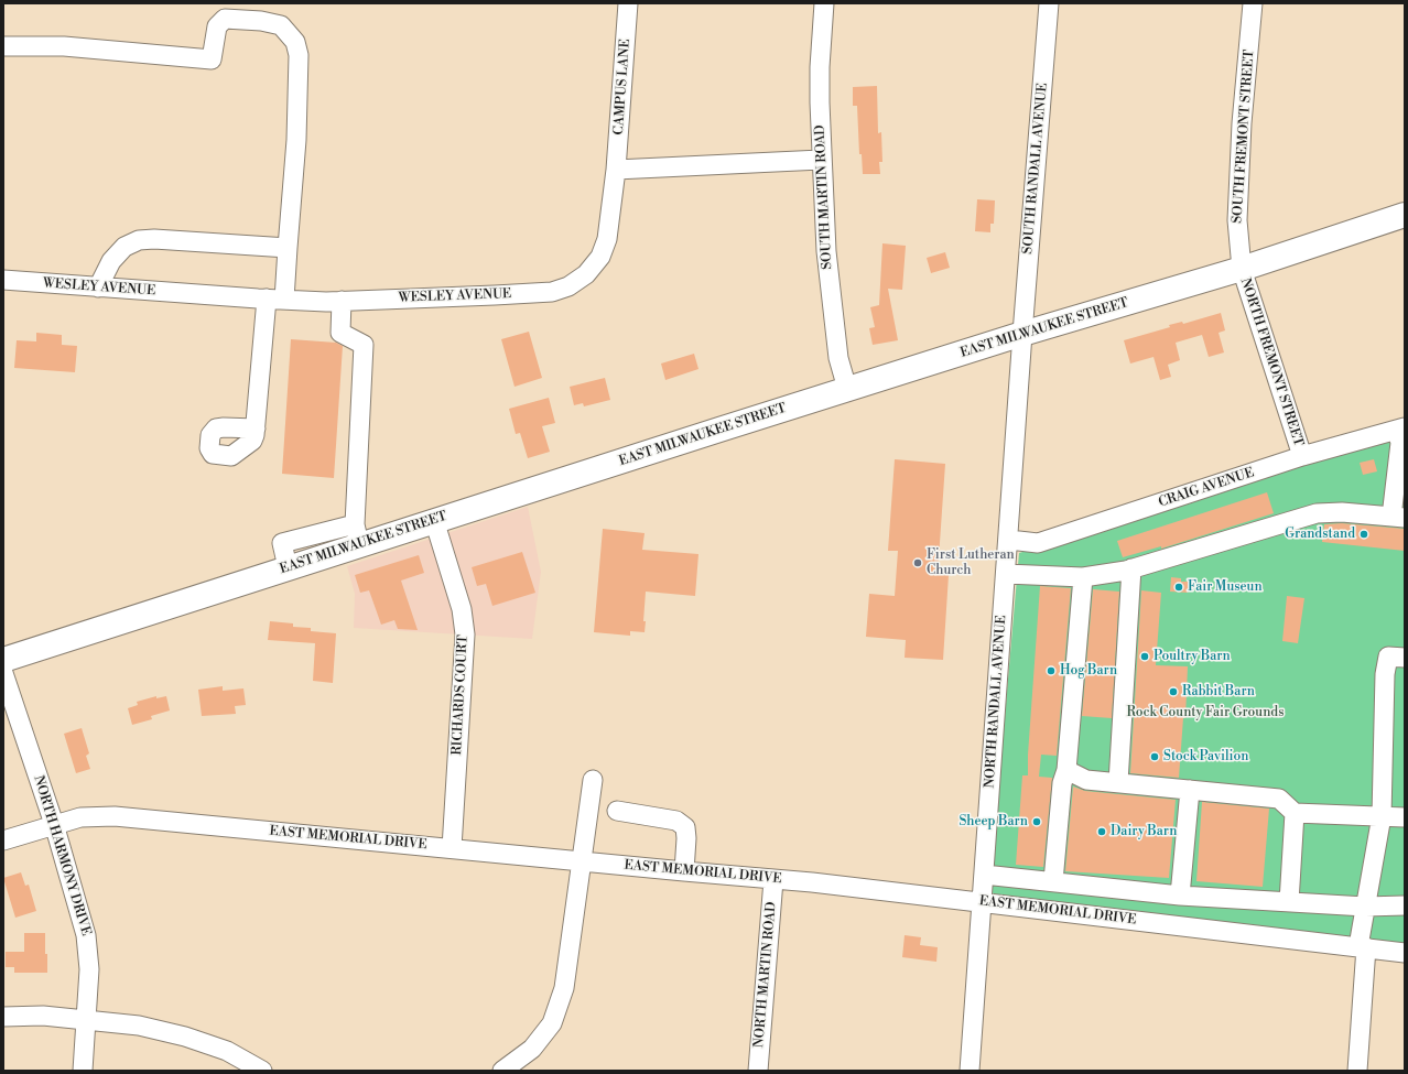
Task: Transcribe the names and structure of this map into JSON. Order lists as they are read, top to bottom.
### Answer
{
  "streets": {
    "main road": ["EAST MILWAUKEE STREET"],
    "street": [
      "CAMPUS LANE",
      "SOUTH FREMONT STREET",
      "SOUTH RANDALL AVENUE",
      "SOUTH MARTIN ROAD",
      "WESLEY AVENUE",
      "NORTH FREMONT STREET",
      "CRAIG AVENUE",
      "RICHARDS COURT",
      "NORTH RANDALL AVENUE",
      "EAST MEMORIAL DRIVE",
      "NORTH HARMONY DRIVE",
      "NORTH MARTIN ROAD"
    ]
  },
  "crossings": [
    ["CAMPUS LANE", "WESLEY AVENUE"],
    ["SOUTH FREMONT STREET", "EAST MILWAUKEE STREET"],
    ["SOUTH FREMONT STREET", "NORTH FREMONT STREET"],
    ["SOUTH RANDALL AVENUE", "EAST MILWAUKEE STREET"],
    ["SOUTH RANDALL AVENUE", "NORTH RANDALL AVENUE"],
    ["SOUTH MARTIN ROAD", "EAST MILWAUKEE STREET"],
    ["EAST MILWAUKEE STREET", "NORTH FREMONT STREET"],
    ["EAST MILWAUKEE STREET", "RICHARDS COURT"],
    ["EAST MILWAUKEE STREET", "NORTH RANDALL AVENUE"],
    ["NORTH FREMONT STREET", "CRAIG AVENUE"],
    ["CRAIG AVENUE", "NORTH RANDALL AVENUE"],
    ["RICHARDS COURT", "EAST MEMORIAL DRIVE"],
    ["NORTH RANDALL AVENUE", "EAST MEMORIAL DRIVE"],
    ["EAST MEMORIAL DRIVE", "NORTH HARMONY DRIVE"],
    ["EAST MEMORIAL DRIVE", "NORTH MARTIN ROAD"]
  ],
  "parks": ["Rock County Fair Grounds"],
  "places": [
    "Grandstand",
    "First Lutheran Church",
    "Fair Museun",
    "Poultry Barn",
    "Hog Barn",
    "Rabbit Barn",
    "Stock Pavilion",
    "Sheep Barn",
    "Dairy Barn"
  ]
}
